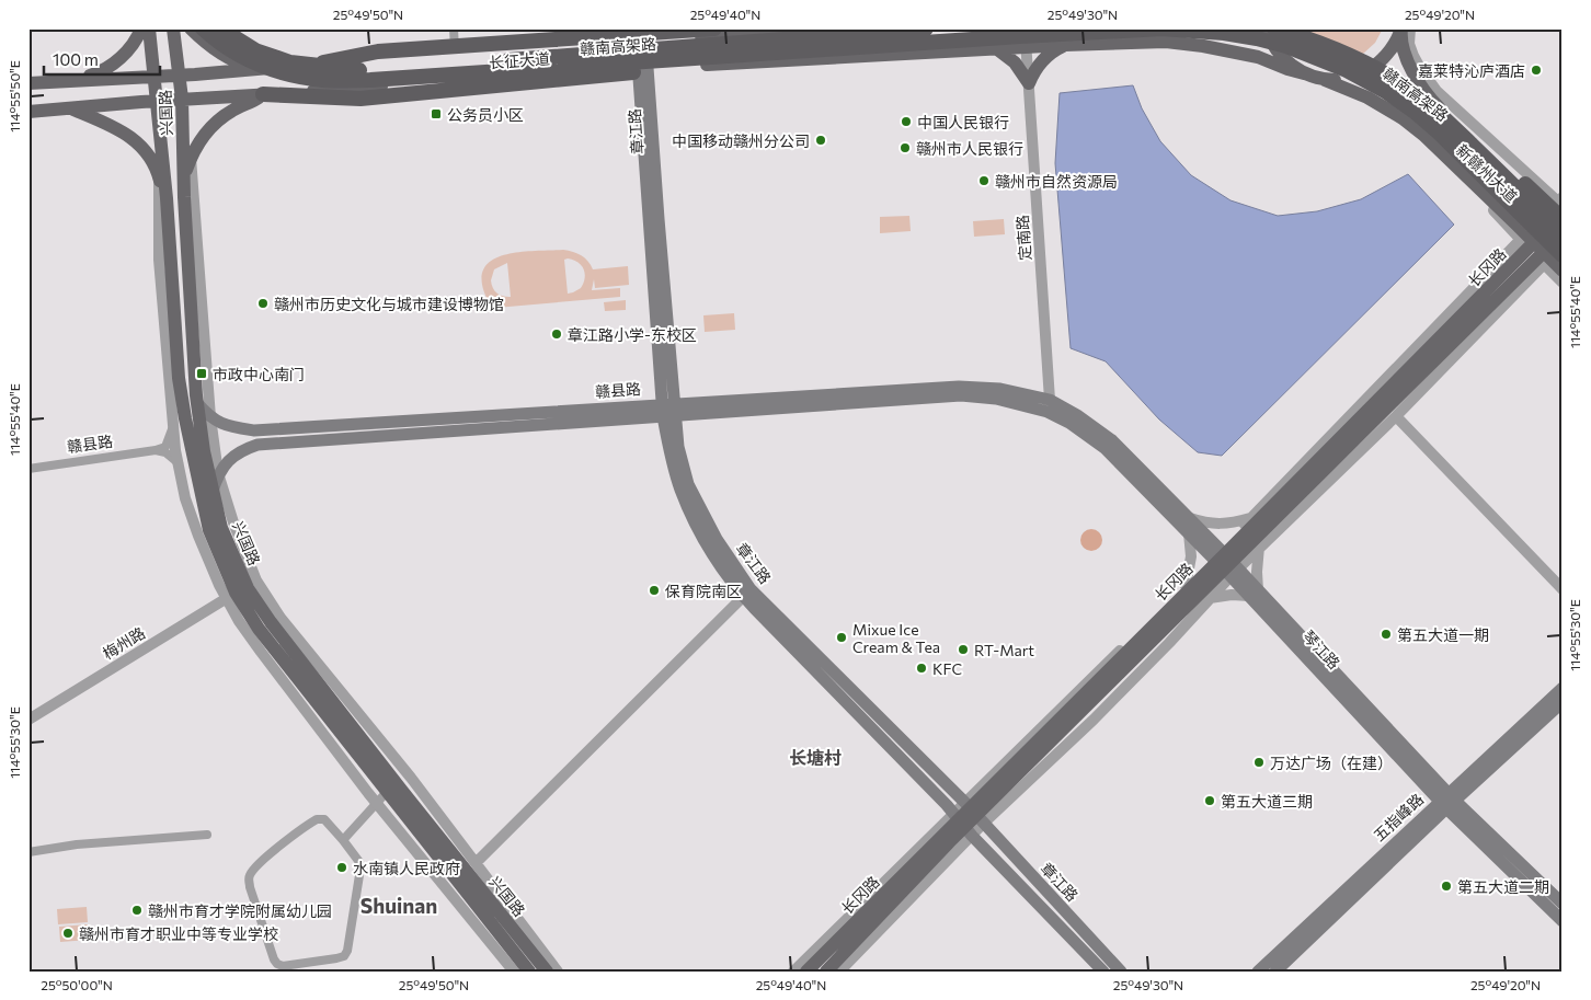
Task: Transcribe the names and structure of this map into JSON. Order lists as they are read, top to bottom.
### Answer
{
  "streets": {
    "highway": ["赣南高架路"],
    "main road": [
      "长征大道",
      "兴国路",
      "章江路",
      "新赣州大道",
      "长冈路",
      "赣县路",
      "琴江路",
      "五指峰路"
    ],
    "street": ["定南路", "梅州路"]
  },
  "crossings": [
    ["赣南高架路", "新赣州大道"],
    ["赣南高架路", "长冈路"],
    ["长征大道", "兴国路"],
    ["长征大道", "章江路"],
    ["长征大道", "新赣州大道"],
    ["长征大道", "定南路"],
    ["兴国路", "赣县路"],
    ["兴国路", "梅州路"],
    ["章江路", "长冈路"],
    ["章江路", "赣县路"],
    ["新赣州大道", "长冈路"],
    ["定南路", "赣县路"],
    ["定南路", "琴江路"],
    ["长冈路", "琴江路"],
    ["赣县路", "琴江路"],
    ["琴江路", "五指峰路"]
  ],
  "districts": ["长塘村", "Shuinan"],
  "places": {
    "other": [
      "嘉莱特沁庐酒店",
      "中国人民银行",
      "中国移动赣州分公司",
      "赣州市人民银行",
      "赣州市自然资源局",
      "赣州市历史文化与城市建设博物馆",
      "章江路小学-东校区",
      "保育院南区",
      "第五大道一期",
      "Mixue Ice Cream & Tea",
      "RT-Mart",
      "KFC",
      "万达广场（在建）",
      "第五大道三期",
      "水南镇人民政府",
      "第五大道二期",
      "赣州市育才学院附属幼儿园",
      "赣州市育才职业中等专业学校"
    ],
    "transit": ["公务员小区", "市政中心南门"]
  },
  "scale_bar": "100 m",
  "coordinates": [
    "25°49'50\"N",
    "25°49'40\"N",
    "25°49'30\"N",
    "25°49'20\"N",
    "114°55'50\"E",
    "114°55'40\"E",
    "114°55'30\"E",
    "25°50'00\"N"
  ]
}
